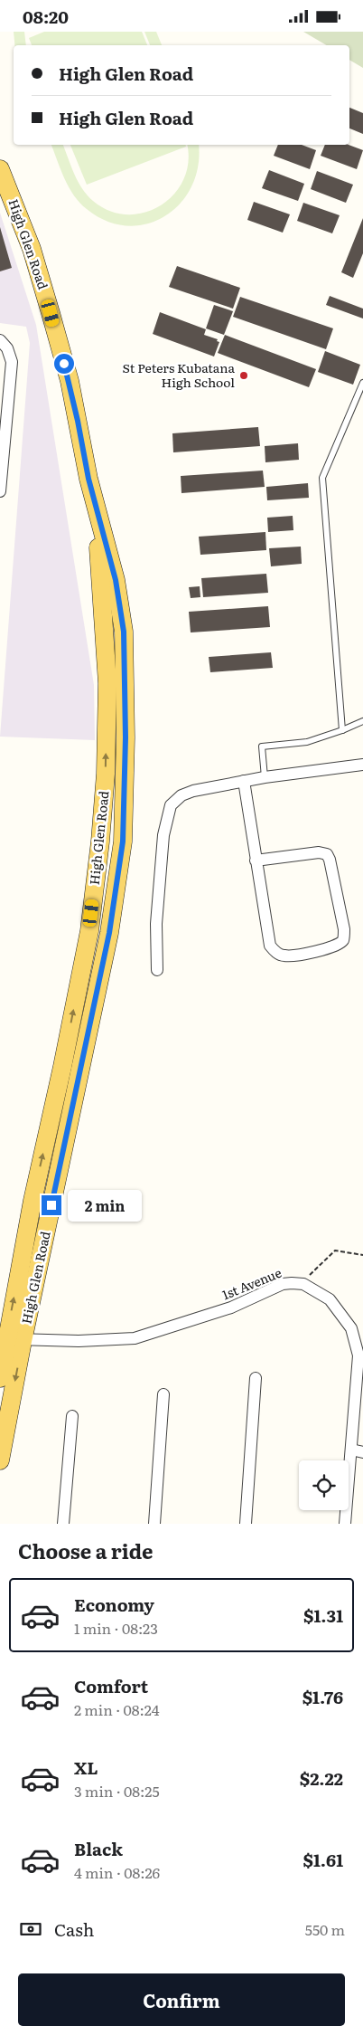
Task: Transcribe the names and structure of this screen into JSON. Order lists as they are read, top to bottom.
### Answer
{
  "streets": {
    "main road": ["High Glen Road"],
    "street": ["1st Avenue"]
  },
  "crossings": [
    ["High Glen Road", "1st Avenue"]
  ],
  "places": ["St Peters Kubatana High School"],
  "page": {
    "status": "08:20",
    "banner": ["High Glen Road", "High Glen Road"],
    "bubble": "2 min",
    "heading": "Choose a ride",
    "list": [
      {
        "name": "Economy",
        "note": "1 min · 08:23",
        "value": "$1.31"
      },
      {
        "name": "Comfort",
        "note": "2 min · 08:24",
        "value": "$1.76"
      },
      {
        "name": "XL",
        "note": "3 min · 08:25",
        "value": "$2.22"
      },
      {
        "name": "Black",
        "note": "4 min · 08:26",
        "value": "$1.61"
      }
    ],
    "pay": ["Cash", "550 m"],
    "buttons": "Confirm"
  }
}
